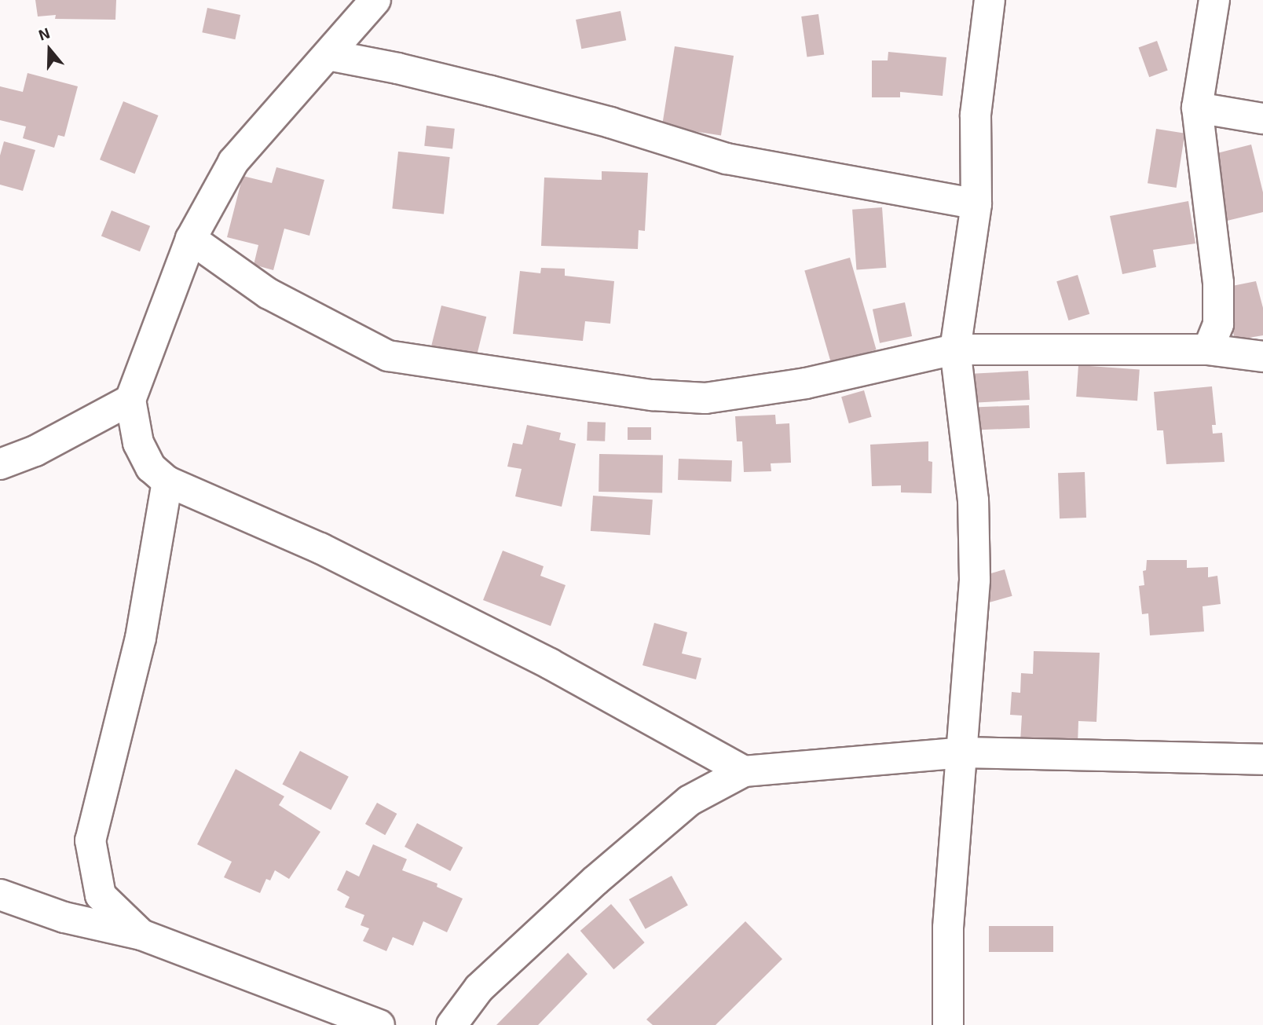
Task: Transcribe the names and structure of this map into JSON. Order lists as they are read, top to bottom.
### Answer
{
  "north": "top"
}
